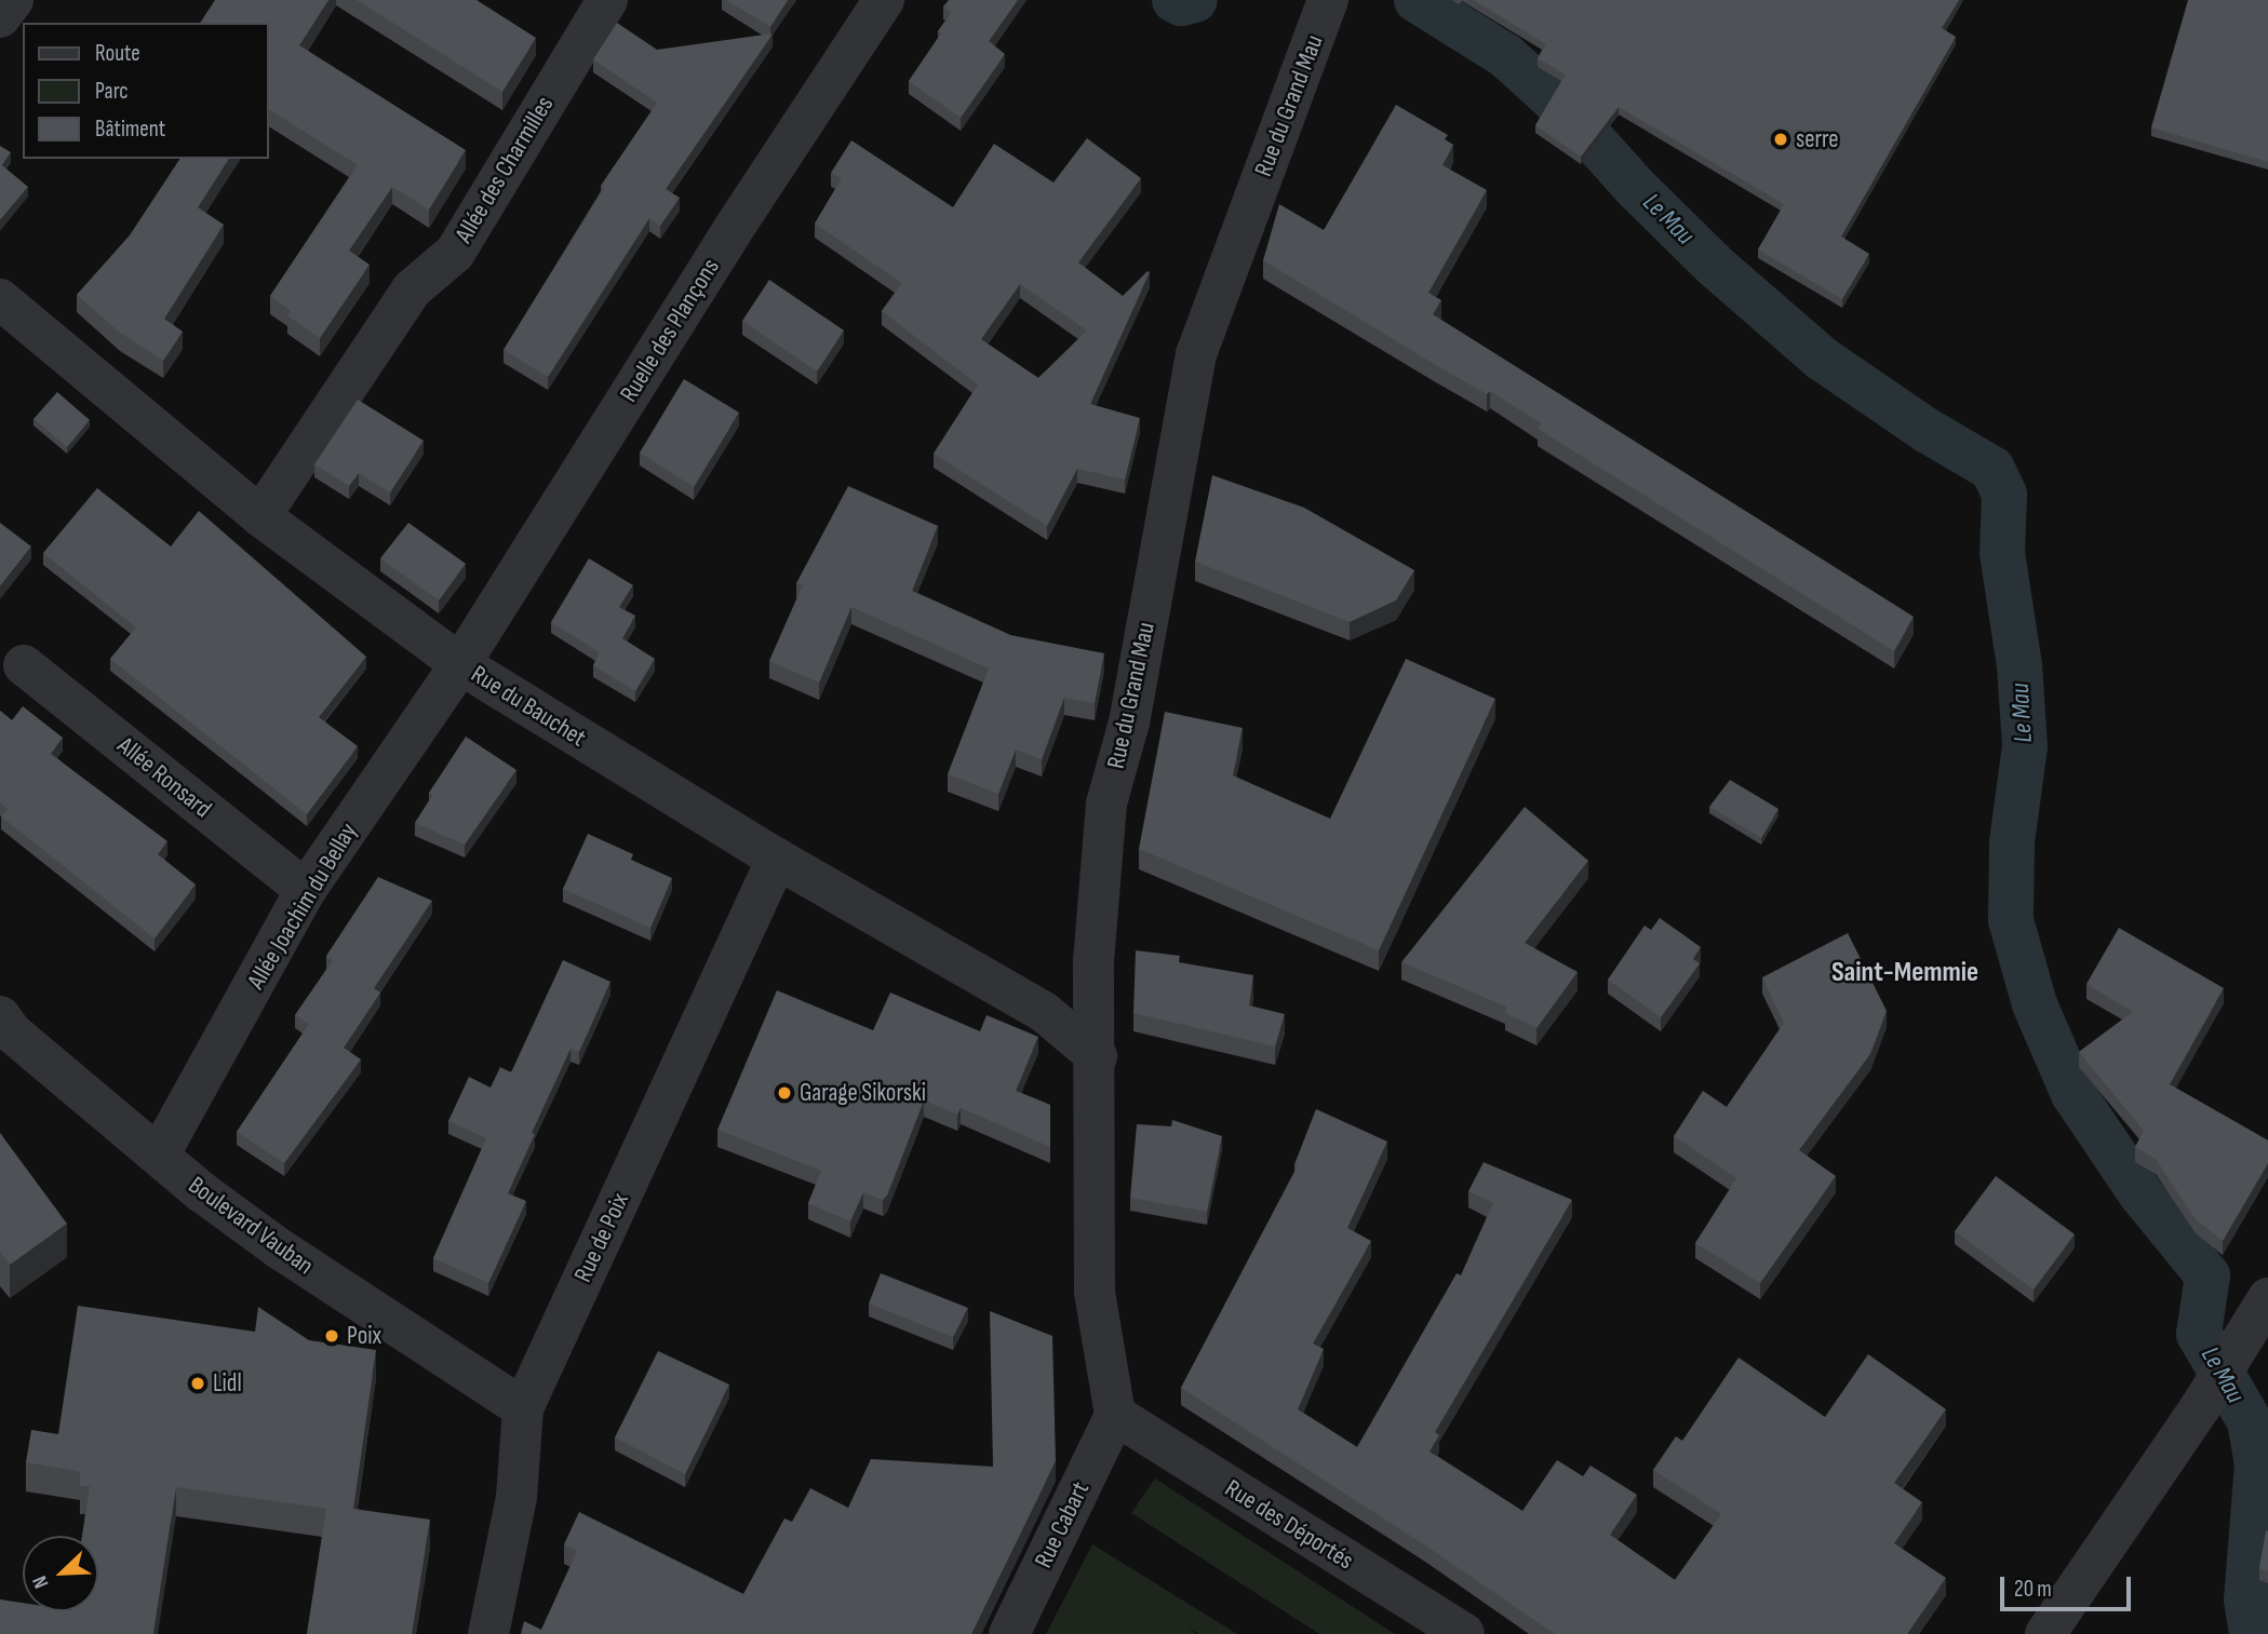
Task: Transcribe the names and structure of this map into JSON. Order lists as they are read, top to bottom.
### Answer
{
  "streets": {
    "street": [
      "Rue du Grand Mau",
      "Allée des Charmilles",
      "Ruelle des Plançons",
      "Rue du Bauchet",
      "Allée Ronsard",
      "Allée Joachim du Bellay",
      "Boulevard Vauban",
      "Rue de Poix",
      "Rue Cabart",
      "Rue des Déportés"
    ]
  },
  "crossings": [
    ["Rue du Grand Mau", "Rue du Bauchet"],
    ["Rue du Grand Mau", "Rue Cabart"],
    ["Rue du Grand Mau", "Rue des Déportés"],
    ["Allée des Charmilles", "Rue du Bauchet"],
    ["Ruelle des Plançons", "Rue du Bauchet"],
    ["Ruelle des Plançons", "Allée Joachim du Bellay"],
    ["Rue du Bauchet", "Allée Joachim du Bellay"],
    ["Rue du Bauchet", "Rue de Poix"],
    ["Allée Ronsard", "Allée Joachim du Bellay"],
    ["Allée Joachim du Bellay", "Boulevard Vauban"],
    ["Boulevard Vauban", "Rue de Poix"],
    ["Rue Cabart", "Rue des Déportés"]
  ],
  "districts": ["Saint-Memmie"],
  "water": ["Le Mau"],
  "places": [
    "serre",
    "Garage Sikorski",
    "Poix",
    "Lidl"
  ],
  "legend": ["Route", "Parc", "Bâtiment"],
  "scale_bar": "20 m",
  "north": "bottom left"
}
